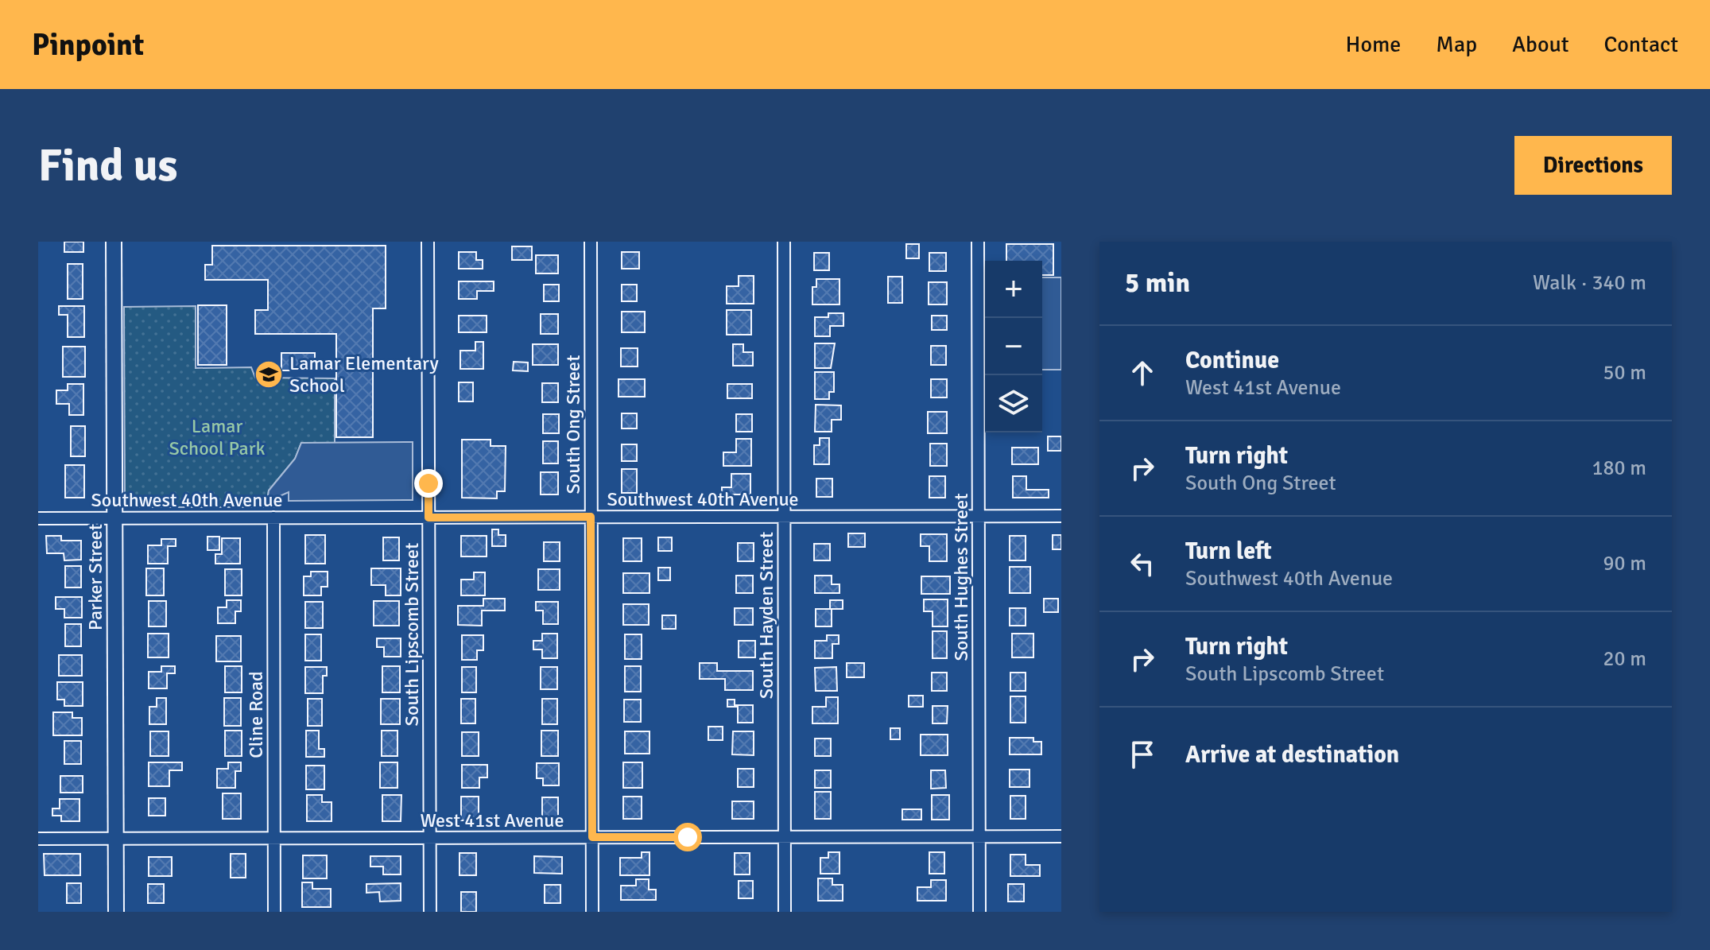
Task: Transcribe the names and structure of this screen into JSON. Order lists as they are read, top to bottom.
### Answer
{
  "streets": {
    "main road": ["Parker Street"],
    "street": [
      "South Ong Street",
      "Southwest 40th Avenue",
      "South Hughes Street",
      "South Hayden Street",
      "South Lipscomb Street",
      "Cline Road",
      "West 41st Avenue"
    ]
  },
  "crossings": [
    ["South Ong Street", "Southwest 40th Avenue"],
    ["South Ong Street", "West 41st Avenue"],
    ["Southwest 40th Avenue", "Parker Street"],
    ["Southwest 40th Avenue", "South Hughes Street"],
    ["Southwest 40th Avenue", "South Hayden Street"],
    ["Southwest 40th Avenue", "South Lipscomb Street"],
    ["Southwest 40th Avenue", "Cline Road"],
    ["Parker Street", "West 41st Avenue"],
    ["South Hughes Street", "West 41st Avenue"],
    ["South Hayden Street", "West 41st Avenue"],
    ["South Lipscomb Street", "West 41st Avenue"],
    ["Cline Road", "West 41st Avenue"]
  ],
  "parks": ["Lamar School Park"],
  "places": {
    "school or university": ["Lamar Elementary School"]
  },
  "page": {
    "header": "Pinpoint",
    "nav": [
      "Home",
      "Map",
      "About",
      "Contact"
    ],
    "buttons": "Directions",
    "title": "Find us",
    "heading": ["5 min", "Walk · 340 m"],
    "map_buttons": ["+", "−"],
    "list": [
      ["Continue", "West 41st Avenue", "50 m"],
      ["Turn right", "South Ong Street", "180 m"],
      ["Turn left", "Southwest 40th Avenue", "90 m"],
      ["Turn right", "South Lipscomb Street", "20 m"],
      "Arrive at destination"
    ]
  }
}
